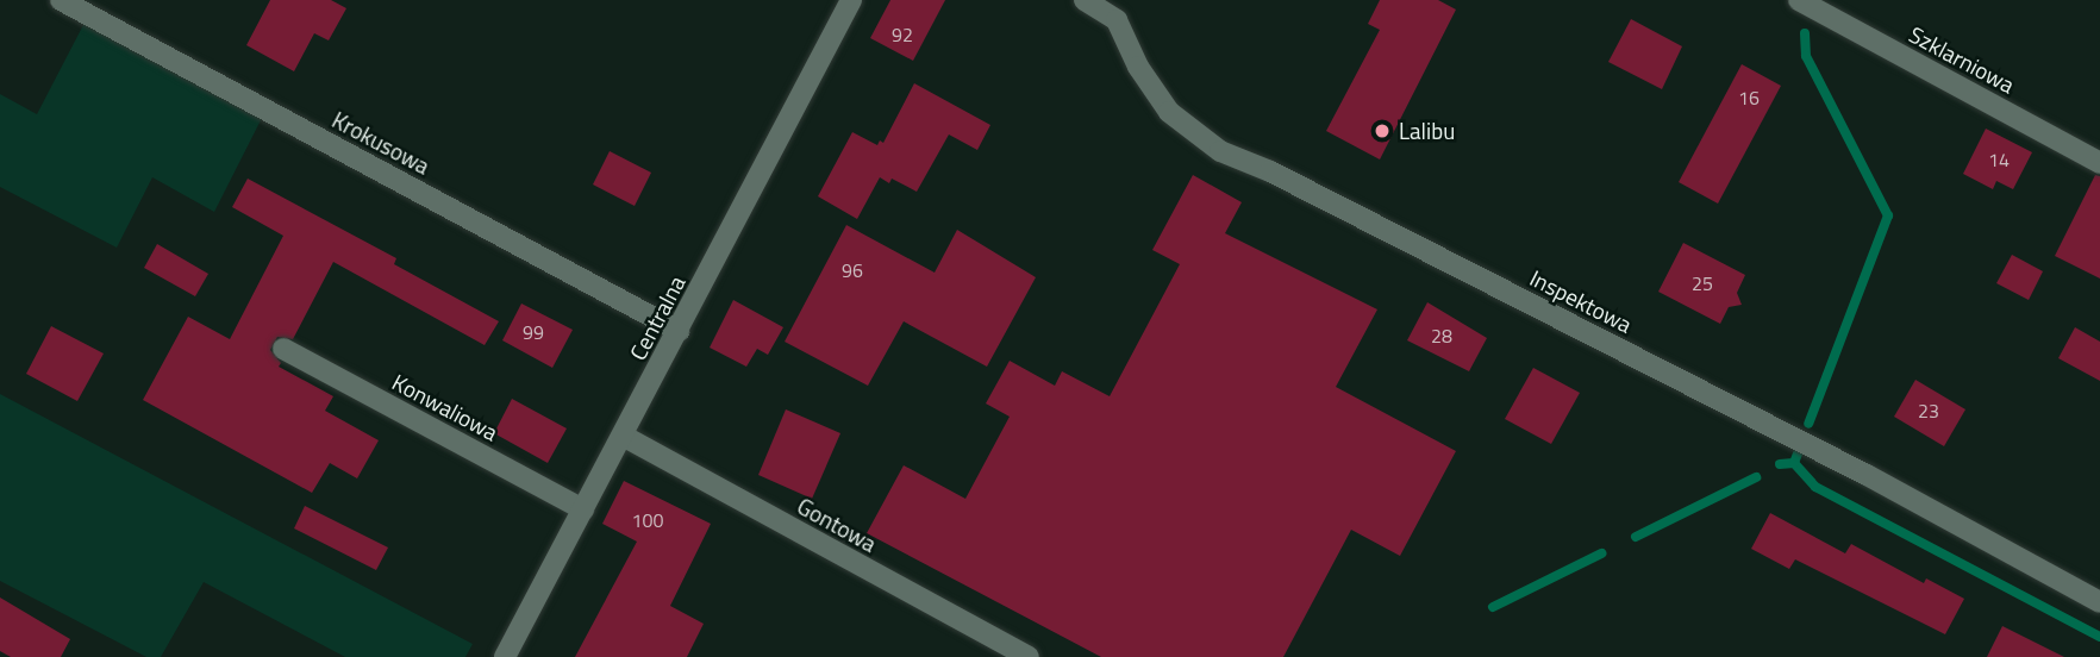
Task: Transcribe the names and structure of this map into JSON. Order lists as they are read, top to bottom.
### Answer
{
  "streets": {
    "street": [
      "Szklarniowa",
      "Krokusowa",
      "Inspektowa",
      "Centralna",
      "Konwaliowa",
      "Gontowa"
    ]
  },
  "crossings": [
    ["Krokusowa", "Centralna"],
    ["Centralna", "Konwaliowa"],
    ["Centralna", "Gontowa"]
  ],
  "places": ["Lalibu"],
  "house_numbers": [
    "92",
    "16",
    "14",
    "96",
    "25",
    "99",
    "28",
    "23",
    "100"
  ]
}
